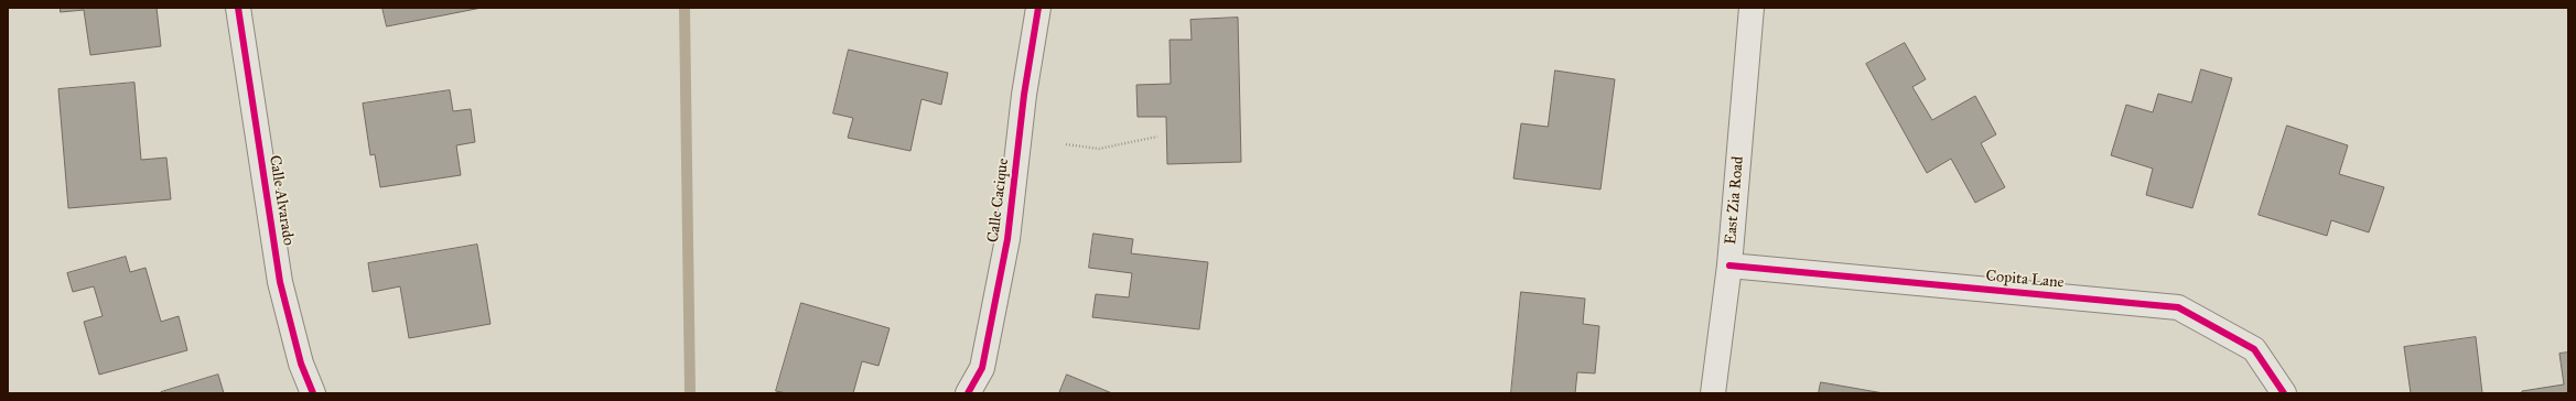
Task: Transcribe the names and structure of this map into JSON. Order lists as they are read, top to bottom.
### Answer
{
  "streets": {
    "street": [
      "Calle Alvarado",
      "Calle Cacique",
      "East Zia Road",
      "Copita Lane"
    ]
  },
  "crossings": [
    ["East Zia Road", "Copita Lane"]
  ]
}
